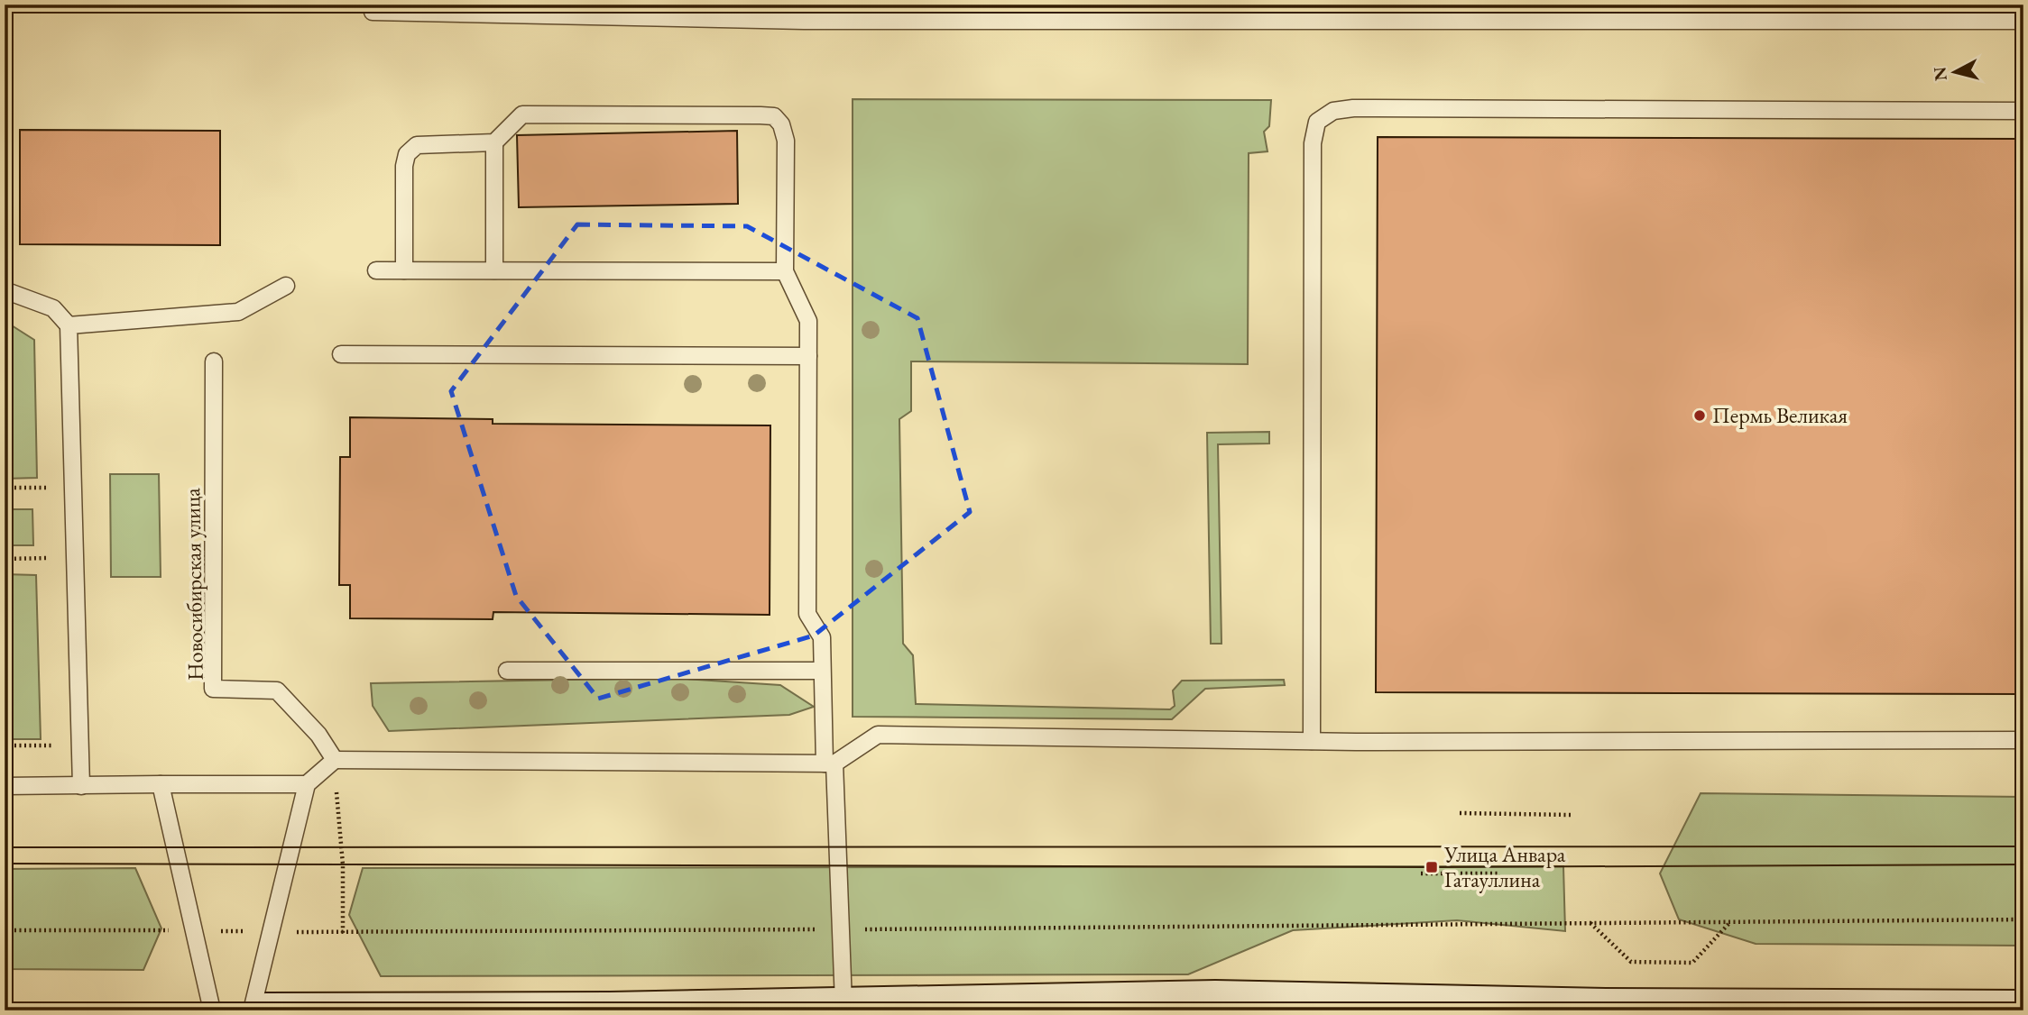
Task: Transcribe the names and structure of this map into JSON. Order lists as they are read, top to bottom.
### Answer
{
  "streets": {
    "lane": ["Новосибирская улица"]
  },
  "places": {
    "other": ["Пермь Великая"],
    "transit": ["Улица Анвара Гатауллина"]
  },
  "north": "left"
}
